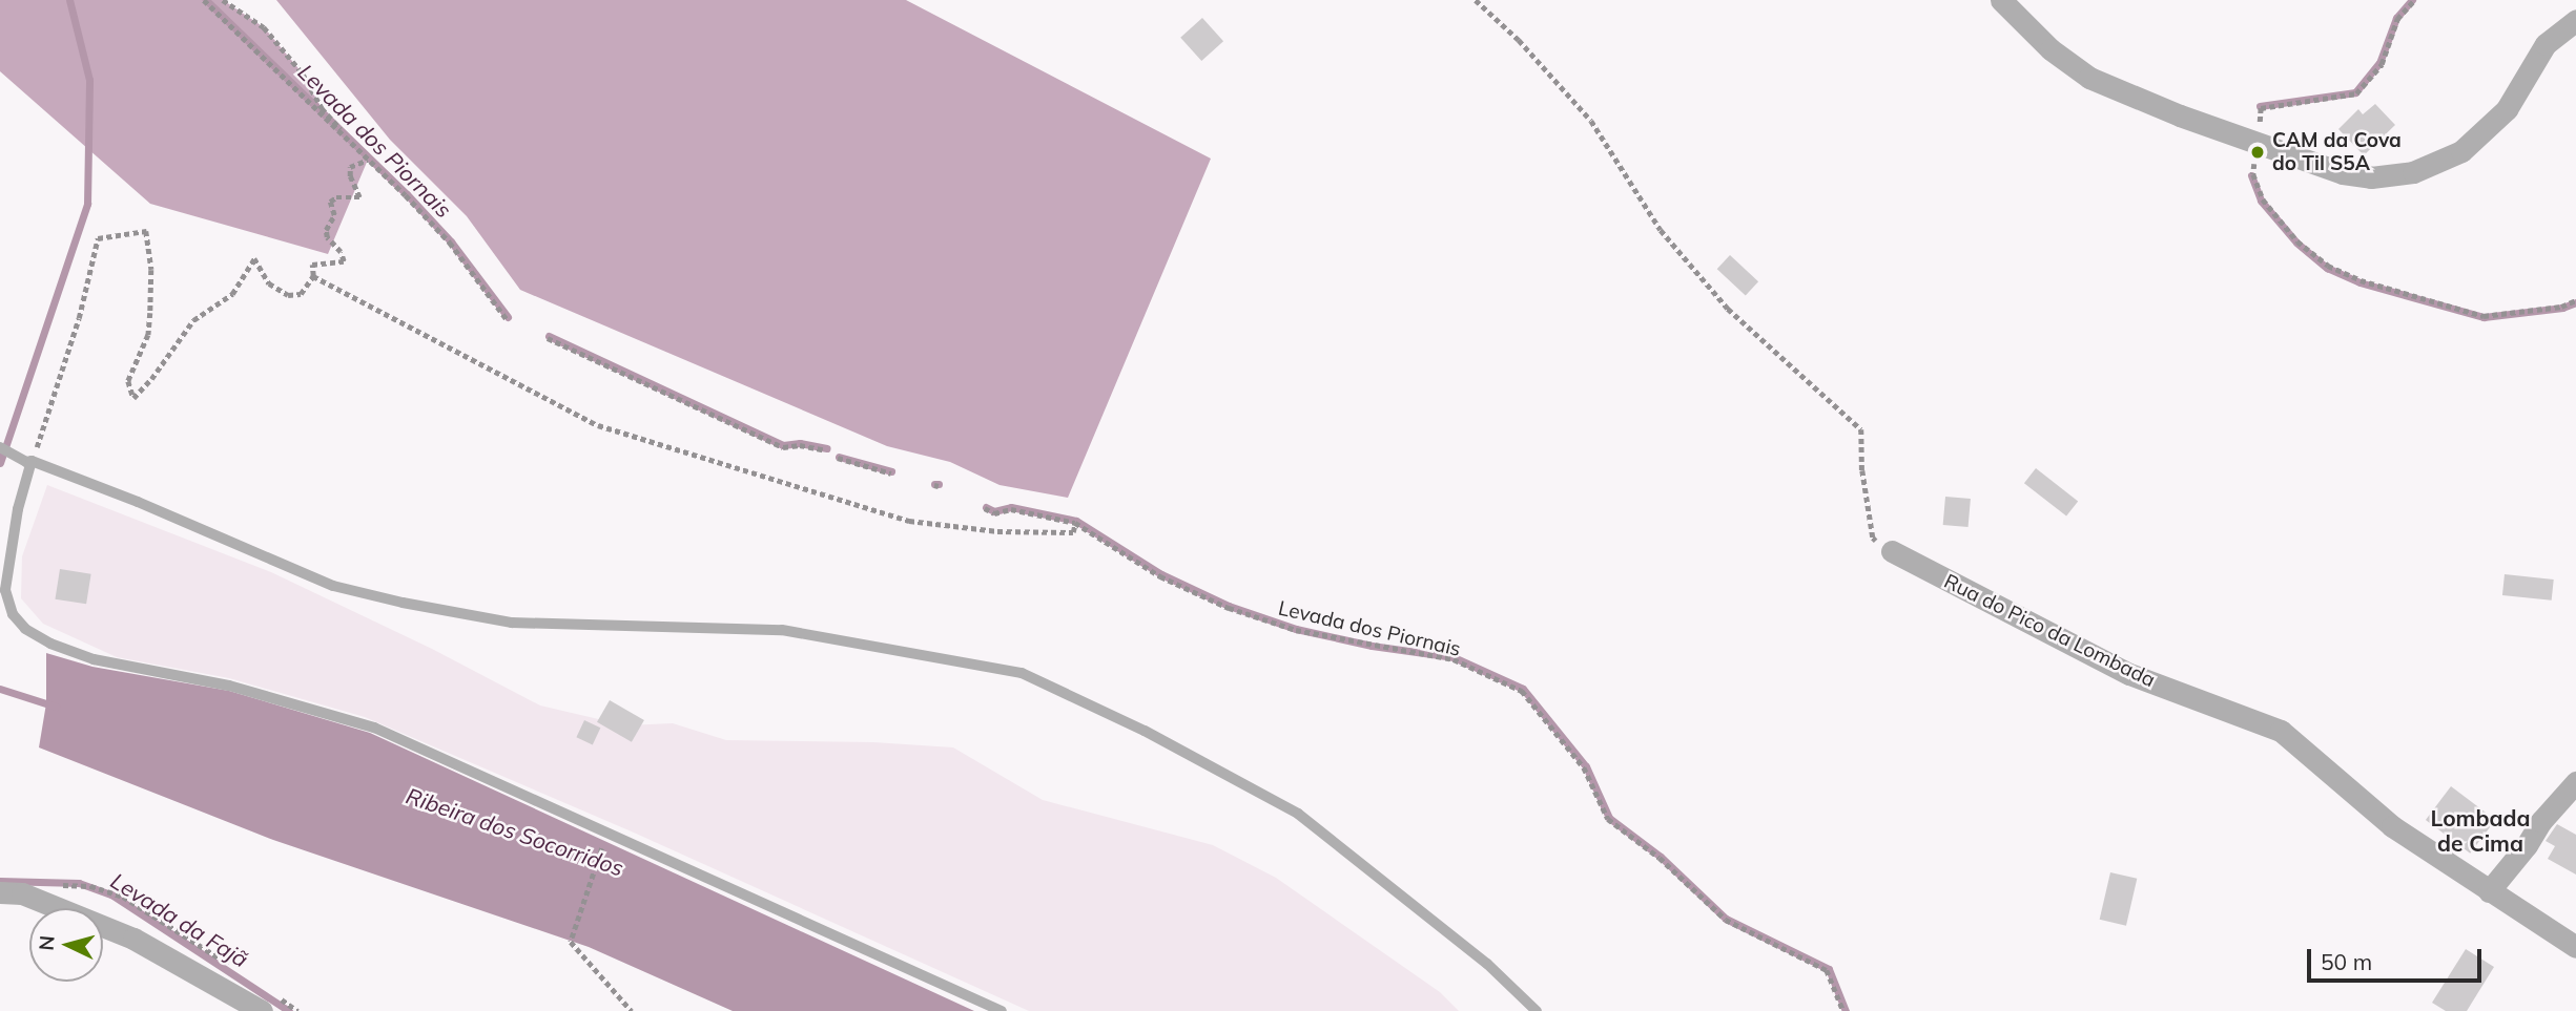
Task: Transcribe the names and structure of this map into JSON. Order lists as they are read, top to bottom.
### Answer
{
  "streets": {
    "street": ["Rua do Pico da Lombada"],
    "path": ["Levada dos Piornais"]
  },
  "districts": ["Lombada de Cima"],
  "water": ["Levada dos Piornais", "Ribeira dos Socorridos", "Levada da Fajã"],
  "places": ["CAM da Cova do Til S5A"],
  "scale_bar": "50 m",
  "north": "left"
}
